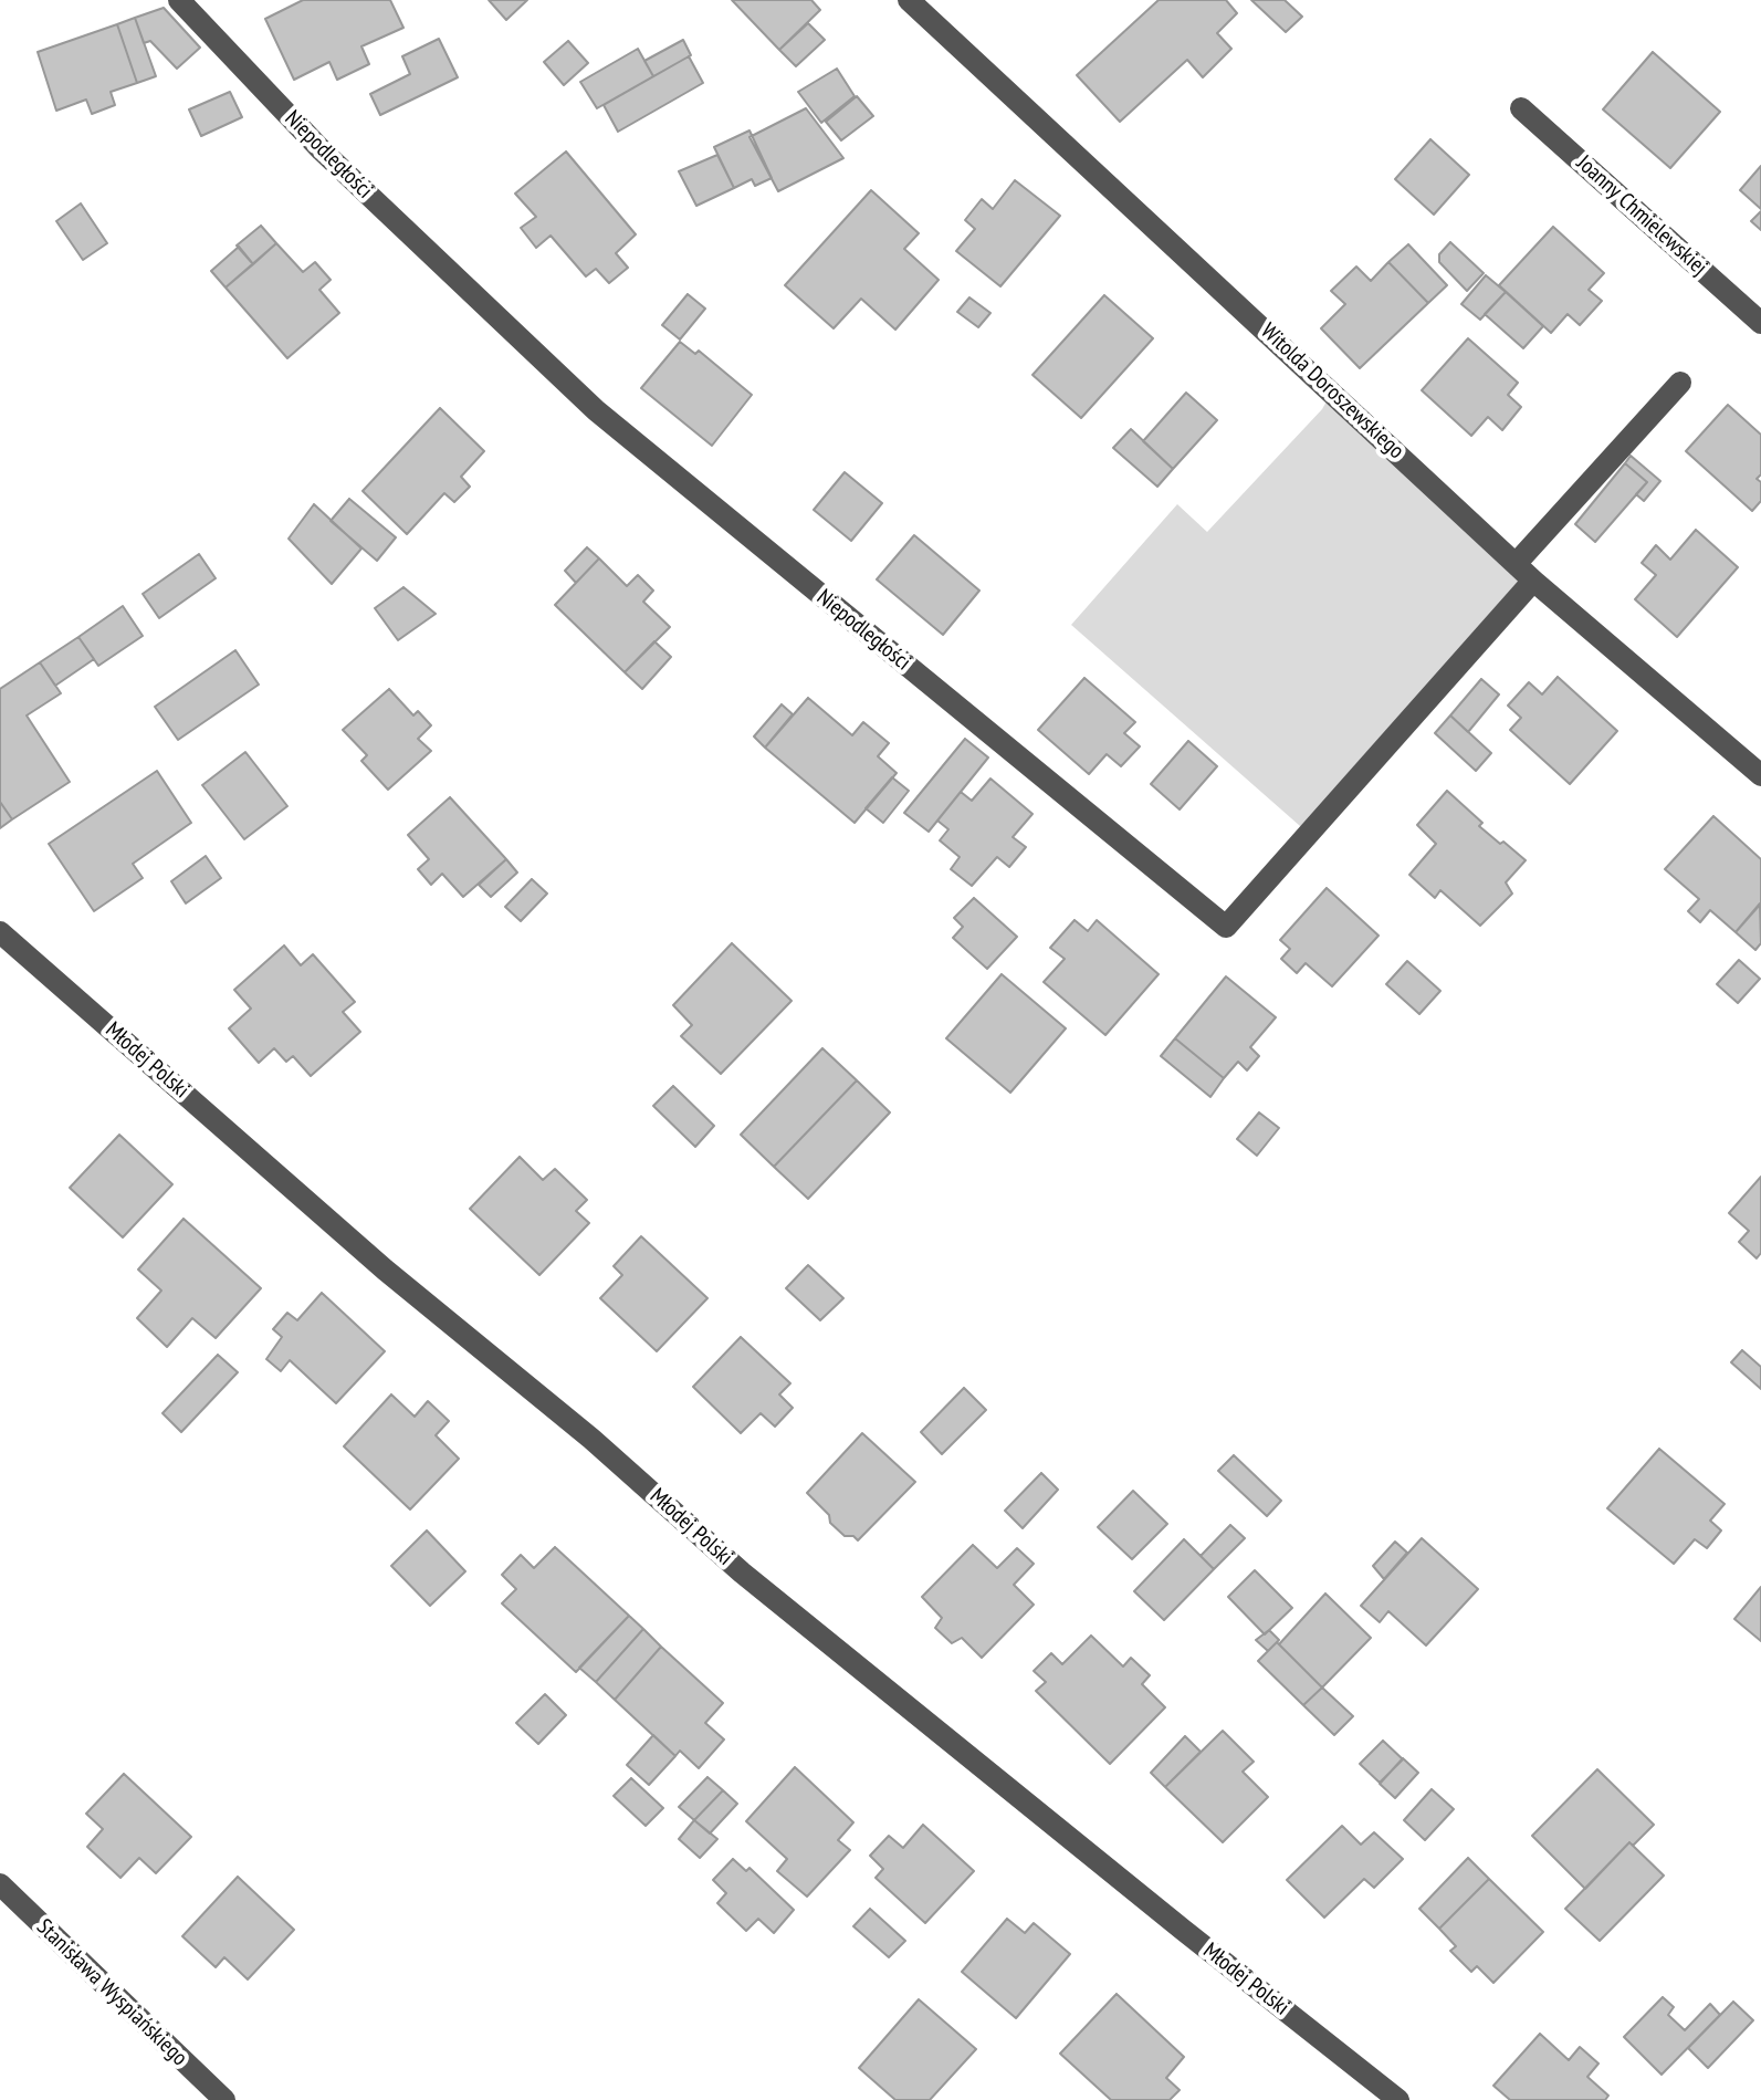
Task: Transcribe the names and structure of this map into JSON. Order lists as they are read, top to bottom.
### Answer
{
  "streets": {
    "street": [
      "Niepodległości",
      "Joanny Chmielewskiej",
      "Witolda Doroszewskiego",
      "Młodej Polski",
      "Stanisława Wyspiańskiego"
    ]
  },
  "crossings": [
    ["Niepodległości", "Witolda Doroszewskiego"]
  ]
}
